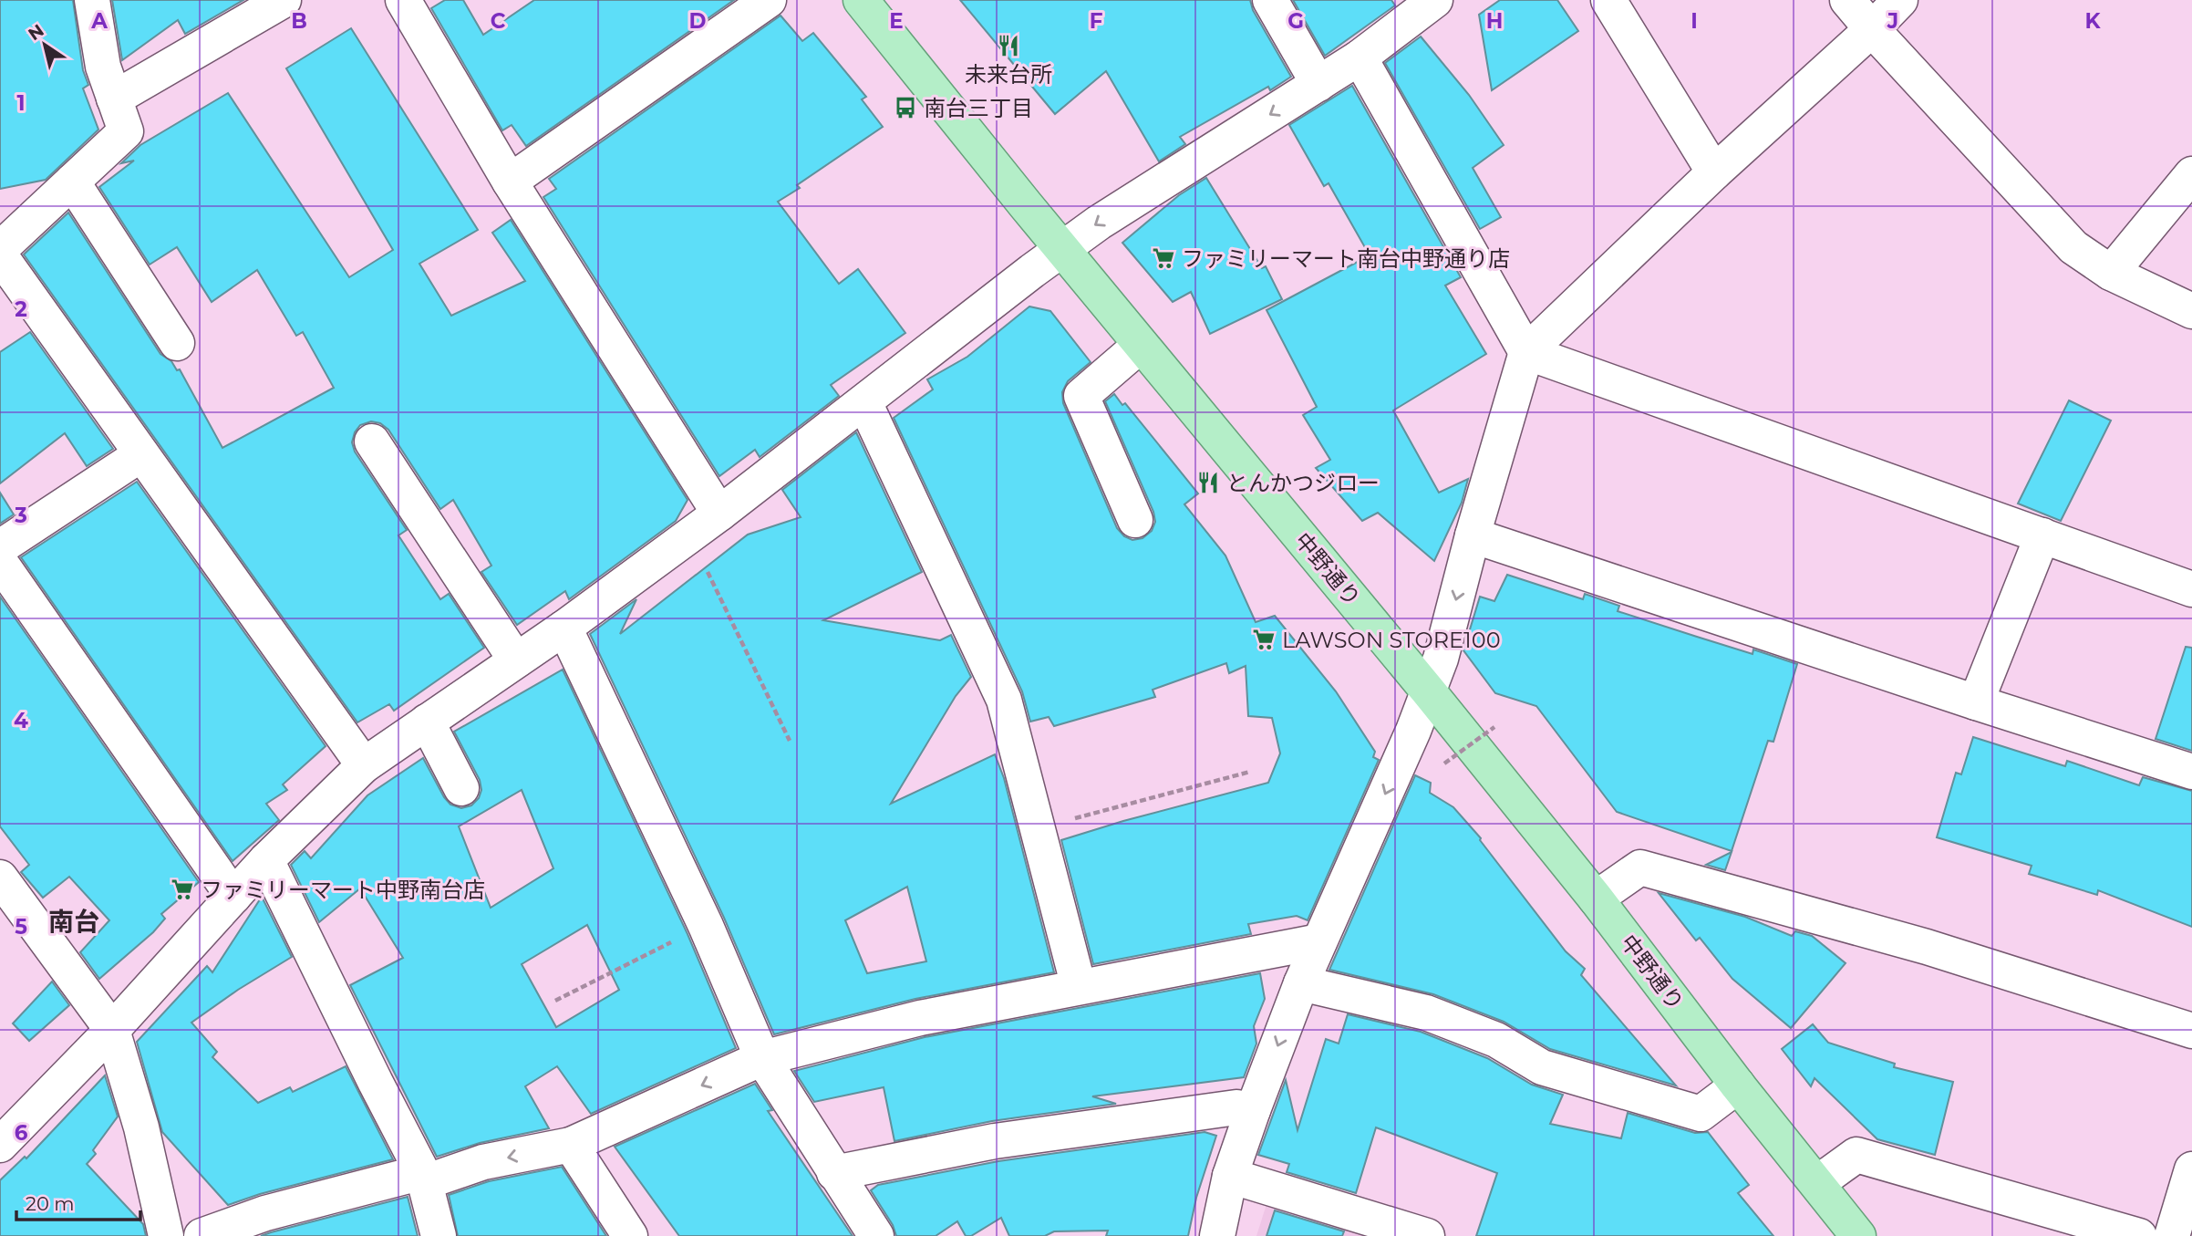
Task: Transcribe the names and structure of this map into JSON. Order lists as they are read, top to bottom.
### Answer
{
  "streets": {
    "main road": ["中野通り"]
  },
  "districts": ["南台"],
  "places": {
    "restaurant": ["未来台所", "とんかつジロー"],
    "bus stop": ["南台三丁目"],
    "supermarket": ["ファミリーマート南台中野通り店", "LAWSON STORE100", "ファミリーマート中野南台店"]
  },
  "scale_bar": "20 m",
  "north": "top left",
  "grid": {
    "columns": [
      "A",
      "B",
      "C",
      "D",
      "E",
      "F",
      "G",
      "H",
      "I",
      "J",
      "K"
    ],
    "rows": [
      "1",
      "2",
      "3",
      "4",
      "5",
      "6"
    ]
  }
}
